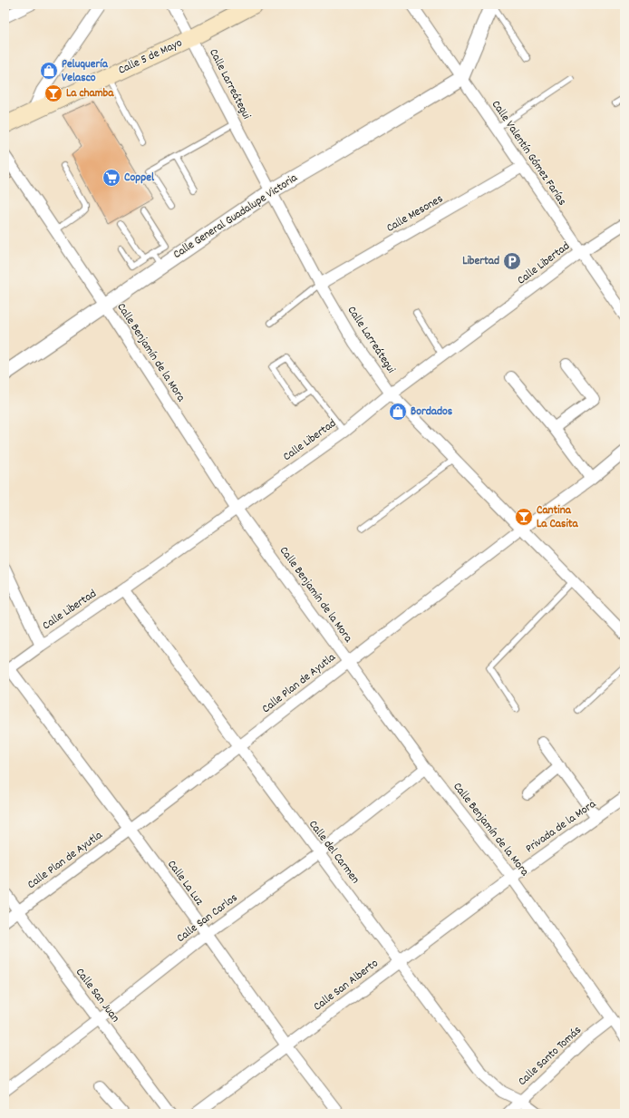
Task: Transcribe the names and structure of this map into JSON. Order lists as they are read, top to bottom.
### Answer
{
  "streets": {
    "main road": ["Calle 5 de Mayo"],
    "street": [
      "Calle Larreátegui",
      "Calle Valentín Gómez Farías",
      "Calle Mesones",
      "Calle General Guadalupe Victoria",
      "Calle Libertad",
      "Calle Benjamín de la Mora",
      "Calle Plan de Ayutla",
      "Privada de la Mora",
      "Calle del Carmen",
      "Calle La Luz",
      "Calle San Carlos",
      "Calle San Alberto",
      "Calle San Juan",
      "Calle Santo Tomás"
    ]
  },
  "crossings": [
    ["Calle 5 de Mayo", "Calle Larreátegui"],
    ["Calle Larreátegui", "Calle Mesones"],
    ["Calle Larreátegui", "Calle General Guadalupe Victoria"],
    ["Calle Larreátegui", "Calle Libertad"],
    ["Calle Larreátegui", "Calle Plan de Ayutla"],
    ["Calle Valentín Gómez Farías", "Calle Mesones"],
    ["Calle Valentín Gómez Farías", "Calle General Guadalupe Victoria"],
    ["Calle Valentín Gómez Farías", "Calle Libertad"],
    ["Calle General Guadalupe Victoria", "Calle Benjamín de la Mora"],
    ["Calle Libertad", "Calle Benjamín de la Mora"],
    ["Calle Libertad", "Calle del Carmen"],
    ["Calle Libertad", "Calle La Luz"],
    ["Calle Benjamín de la Mora", "Calle Plan de Ayutla"],
    ["Calle Benjamín de la Mora", "Privada de la Mora"],
    ["Calle Benjamín de la Mora", "Calle San Carlos"],
    ["Calle Benjamín de la Mora", "Calle San Alberto"],
    ["Calle Benjamín de la Mora", "Calle Santo Tomás"],
    ["Calle Plan de Ayutla", "Calle del Carmen"],
    ["Calle Plan de Ayutla", "Calle La Luz"],
    ["Calle Plan de Ayutla", "Calle San Juan"],
    ["Privada de la Mora", "Calle San Alberto"],
    ["Calle del Carmen", "Calle San Carlos"],
    ["Calle del Carmen", "Calle San Alberto"],
    ["Calle del Carmen", "Calle Santo Tomás"],
    ["Calle La Luz", "Calle San Carlos"],
    ["Calle La Luz", "Calle San Alberto"],
    ["Calle San Carlos", "Calle San Juan"]
  ],
  "places": {
    "shop": ["Peluquería Velasco", "Bordados"],
    "bar": ["La chamba", "Cantina La Casita"],
    "supermarket": ["Coppel"],
    "parking": ["Libertad"]
  }
}
